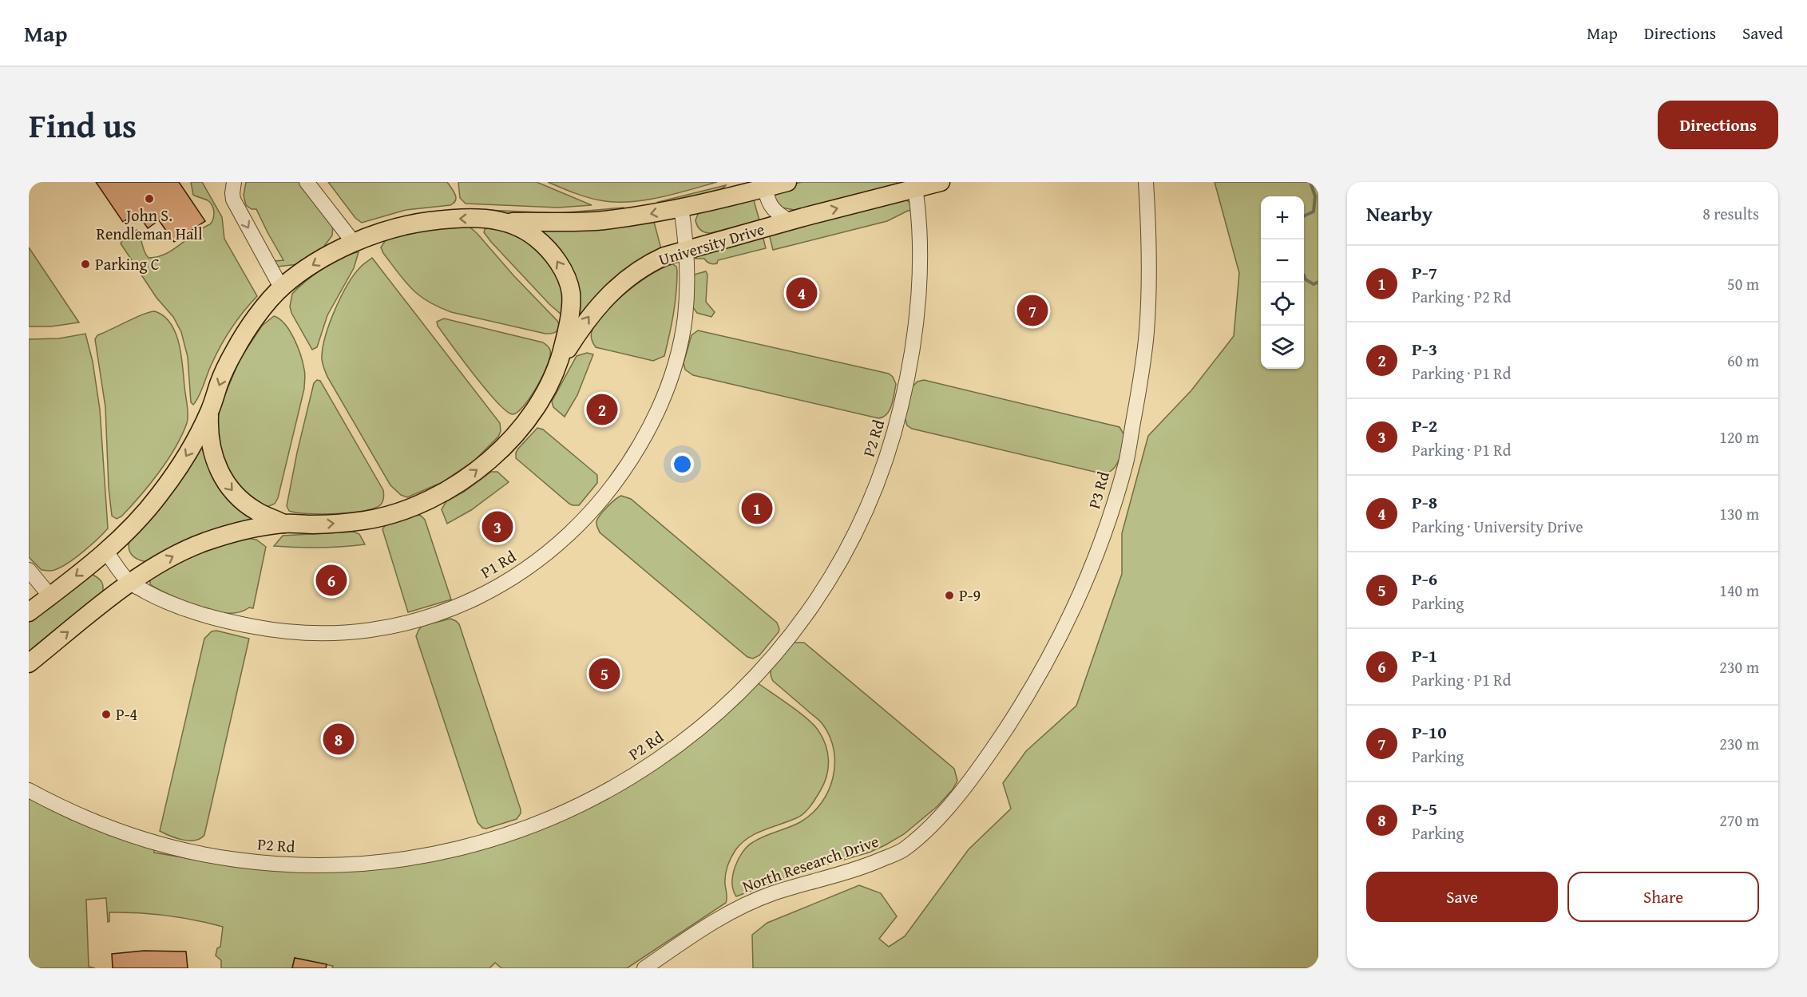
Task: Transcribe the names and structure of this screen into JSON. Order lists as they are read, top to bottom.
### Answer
{
  "streets": {
    "main road": ["University Drive"],
    "street": [
      "P2 Rd",
      "P3 Rd",
      "P1 Rd",
      "North Research Drive"
    ]
  },
  "crossings": [
    ["University Drive", "P2 Rd"],
    ["University Drive", "P1 Rd"],
    ["P3 Rd", "North Research Drive"]
  ],
  "places": [
    "John S. Rendleman Hall",
    "Parking C",
    "P-9",
    "P-4"
  ],
  "page": {
    "header": "Map",
    "nav": ["Map", "Directions", "Saved"],
    "title": "Find us",
    "buttons": [
      "Directions",
      ["Save", "Share"]
    ],
    "heading": ["Nearby", "8 results"],
    "map_buttons": ["+", "−"],
    "list": [
      {
        "mark": "1",
        "name": "P-7",
        "note": "Parking · P2 Rd",
        "value": "50 m"
      },
      {
        "mark": "2",
        "name": "P-3",
        "note": "Parking · P1 Rd",
        "value": "60 m"
      },
      {
        "mark": "3",
        "name": "P-2",
        "note": "Parking · P1 Rd",
        "value": "120 m"
      },
      {
        "mark": "4",
        "name": "P-8",
        "note": "Parking · University Drive",
        "value": "130 m"
      },
      {
        "mark": "5",
        "name": "P-6",
        "note": "Parking",
        "value": "140 m"
      },
      {
        "mark": "6",
        "name": "P-1",
        "note": "Parking · P1 Rd",
        "value": "230 m"
      },
      {
        "mark": "7",
        "name": "P-10",
        "note": "Parking",
        "value": "230 m"
      },
      {
        "mark": "8",
        "name": "P-5",
        "note": "Parking",
        "value": "270 m"
      }
    ],
    "pins": [
      "4",
      "7",
      "2",
      "1",
      "3",
      "6",
      "5",
      "8"
    ]
  }
}
